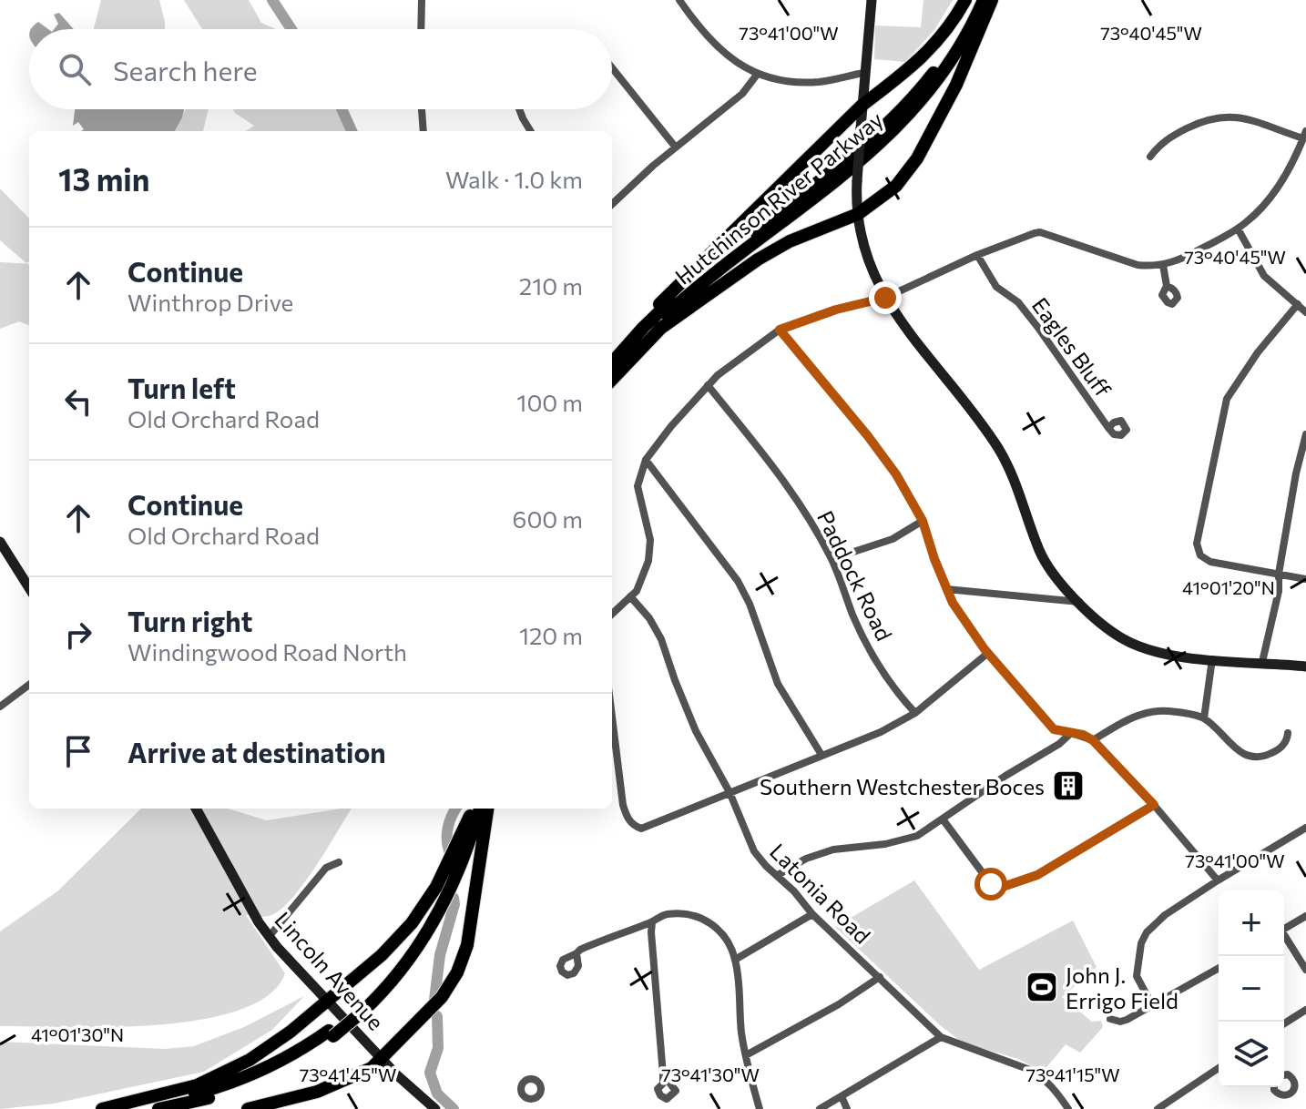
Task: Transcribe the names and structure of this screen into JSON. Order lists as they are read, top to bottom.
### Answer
{
  "streets": {
    "highway": ["Hutchinson River Parkway"],
    "street": [
      "Eagles Bluff",
      "Paddock Road",
      "Latonia Road",
      "Lincoln Avenue"
    ]
  },
  "places": {
    "building": ["Southern Westchester Boces"],
    "sports": ["John J. Errigo Field"]
  },
  "page": {
    "search": "Search here",
    "heading": ["13 min", "Walk · 1.0 km"],
    "list": [
      ["Continue", "Winthrop Drive", "210 m"],
      ["Turn left", "Old Orchard Road", "100 m"],
      ["Continue", "Old Orchard Road", "600 m"],
      ["Turn right", "Windingwood Road North", "120 m"],
      "Arrive at destination"
    ],
    "map_buttons": ["+", "−"]
  },
  "coordinates": [
    "73°40'45\"W",
    "73°41'00\"W",
    "41°01'20\"N",
    "41°01'30\"N",
    "73°41'45\"W",
    "73°41'30\"W",
    "73°41'15\"W"
  ]
}
